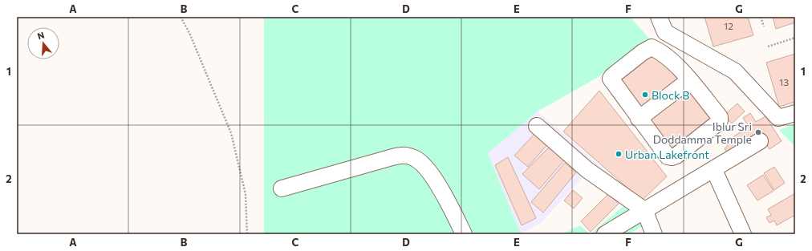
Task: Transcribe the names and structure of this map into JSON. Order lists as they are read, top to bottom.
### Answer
{
  "places": ["Block B", "Iblur Sri Doddamma Temple", "Urban Lakefront"],
  "house_numbers": ["12", "13"],
  "north": "top",
  "grid": {
    "columns": [
      "A",
      "B",
      "C",
      "D",
      "E",
      "F",
      "G"
    ],
    "rows": ["1", "2"]
  }
}
